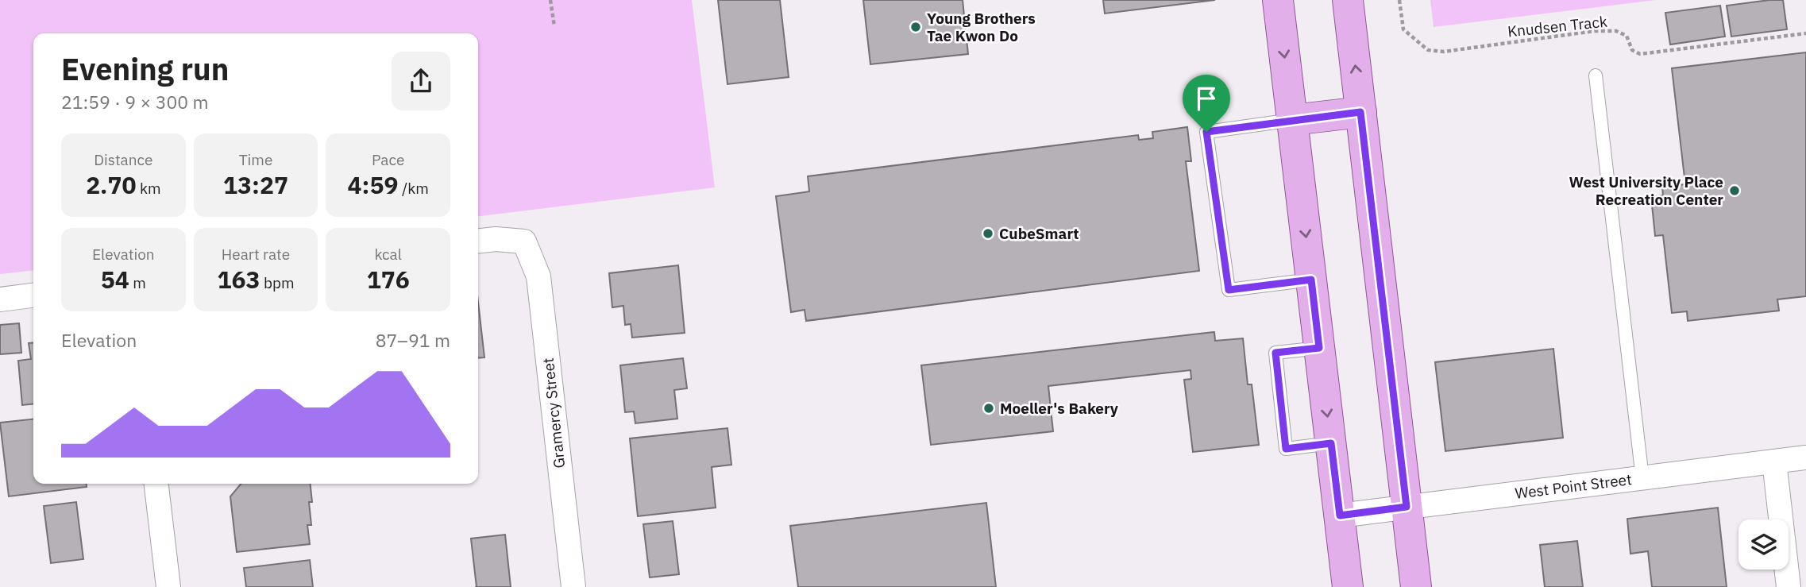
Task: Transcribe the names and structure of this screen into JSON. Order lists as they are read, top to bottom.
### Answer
{
  "streets": {
    "street": ["Gramercy Street", "West Point Street"],
    "path": ["Knudsen Track"]
  },
  "places": [
    "Young Brothers Tae Kwon Do",
    "West University Place Recreation Center",
    "CubeSmart",
    "Moeller's Bakery"
  ],
  "page": {
    "heading": ["Evening run", "21:59 · 9 × 300 m"],
    "stats": [
      ["Distance", "2.70 km"],
      ["Time", "13:27"],
      ["Pace", "4:59 /km"],
      ["Elevation", "54 m"],
      ["Heart rate", "163 bpm"],
      ["kcal", "176"]
    ],
    "chart": ["Elevation", "87–91 m"]
  }
}
